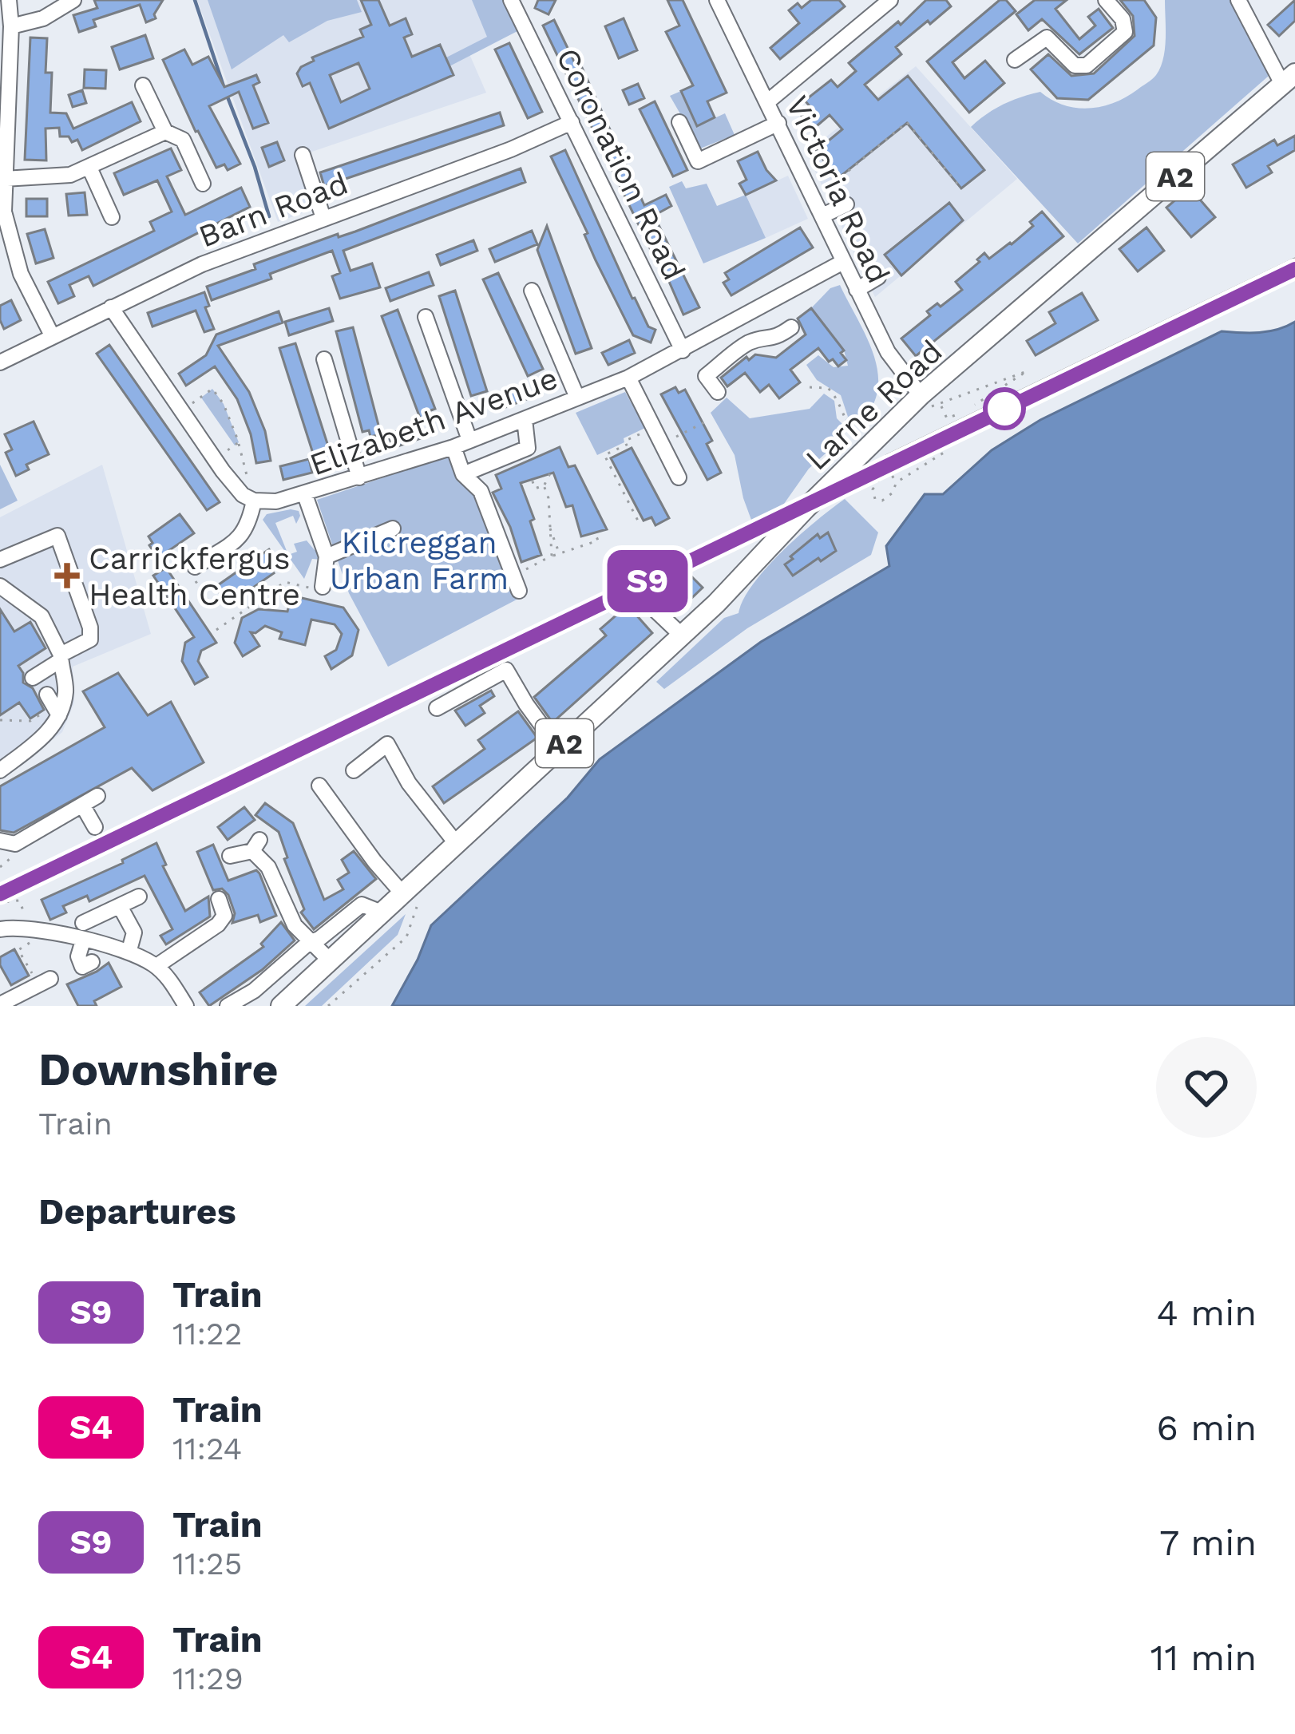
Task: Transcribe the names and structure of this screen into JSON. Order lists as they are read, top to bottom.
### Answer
{
  "streets": {
    "main road": ["A2", "Larne Road"],
    "street": [
      "Coronation Road",
      "Victoria Road",
      "Barn Road",
      "Elizabeth Avenue"
    ]
  },
  "crossings": [
    ["Coronation Road", "Barn Road"],
    ["Coronation Road", "Elizabeth Avenue"],
    ["A2", "Larne Road"],
    ["Victoria Road", "Larne Road"],
    ["Victoria Road", "Elizabeth Avenue"]
  ],
  "parks": ["Kilcreggan Urban Farm"],
  "places": {
    "health": ["Carrickfergus Health Centre"]
  },
  "page": {
    "on_map": "S9",
    "heading": [
      ["Downshire", "Train"],
      "Departures"
    ],
    "list": [
      {
        "mark": "S9",
        "name": "Train",
        "note": "11:22",
        "value": "4 min"
      },
      {
        "mark": "S4",
        "name": "Train",
        "note": "11:24",
        "value": "6 min"
      },
      {
        "mark": "S9",
        "name": "Train",
        "note": "11:25",
        "value": "7 min"
      },
      {
        "mark": "S4",
        "name": "Train",
        "note": "11:29",
        "value": "11 min"
      }
    ]
  }
}
